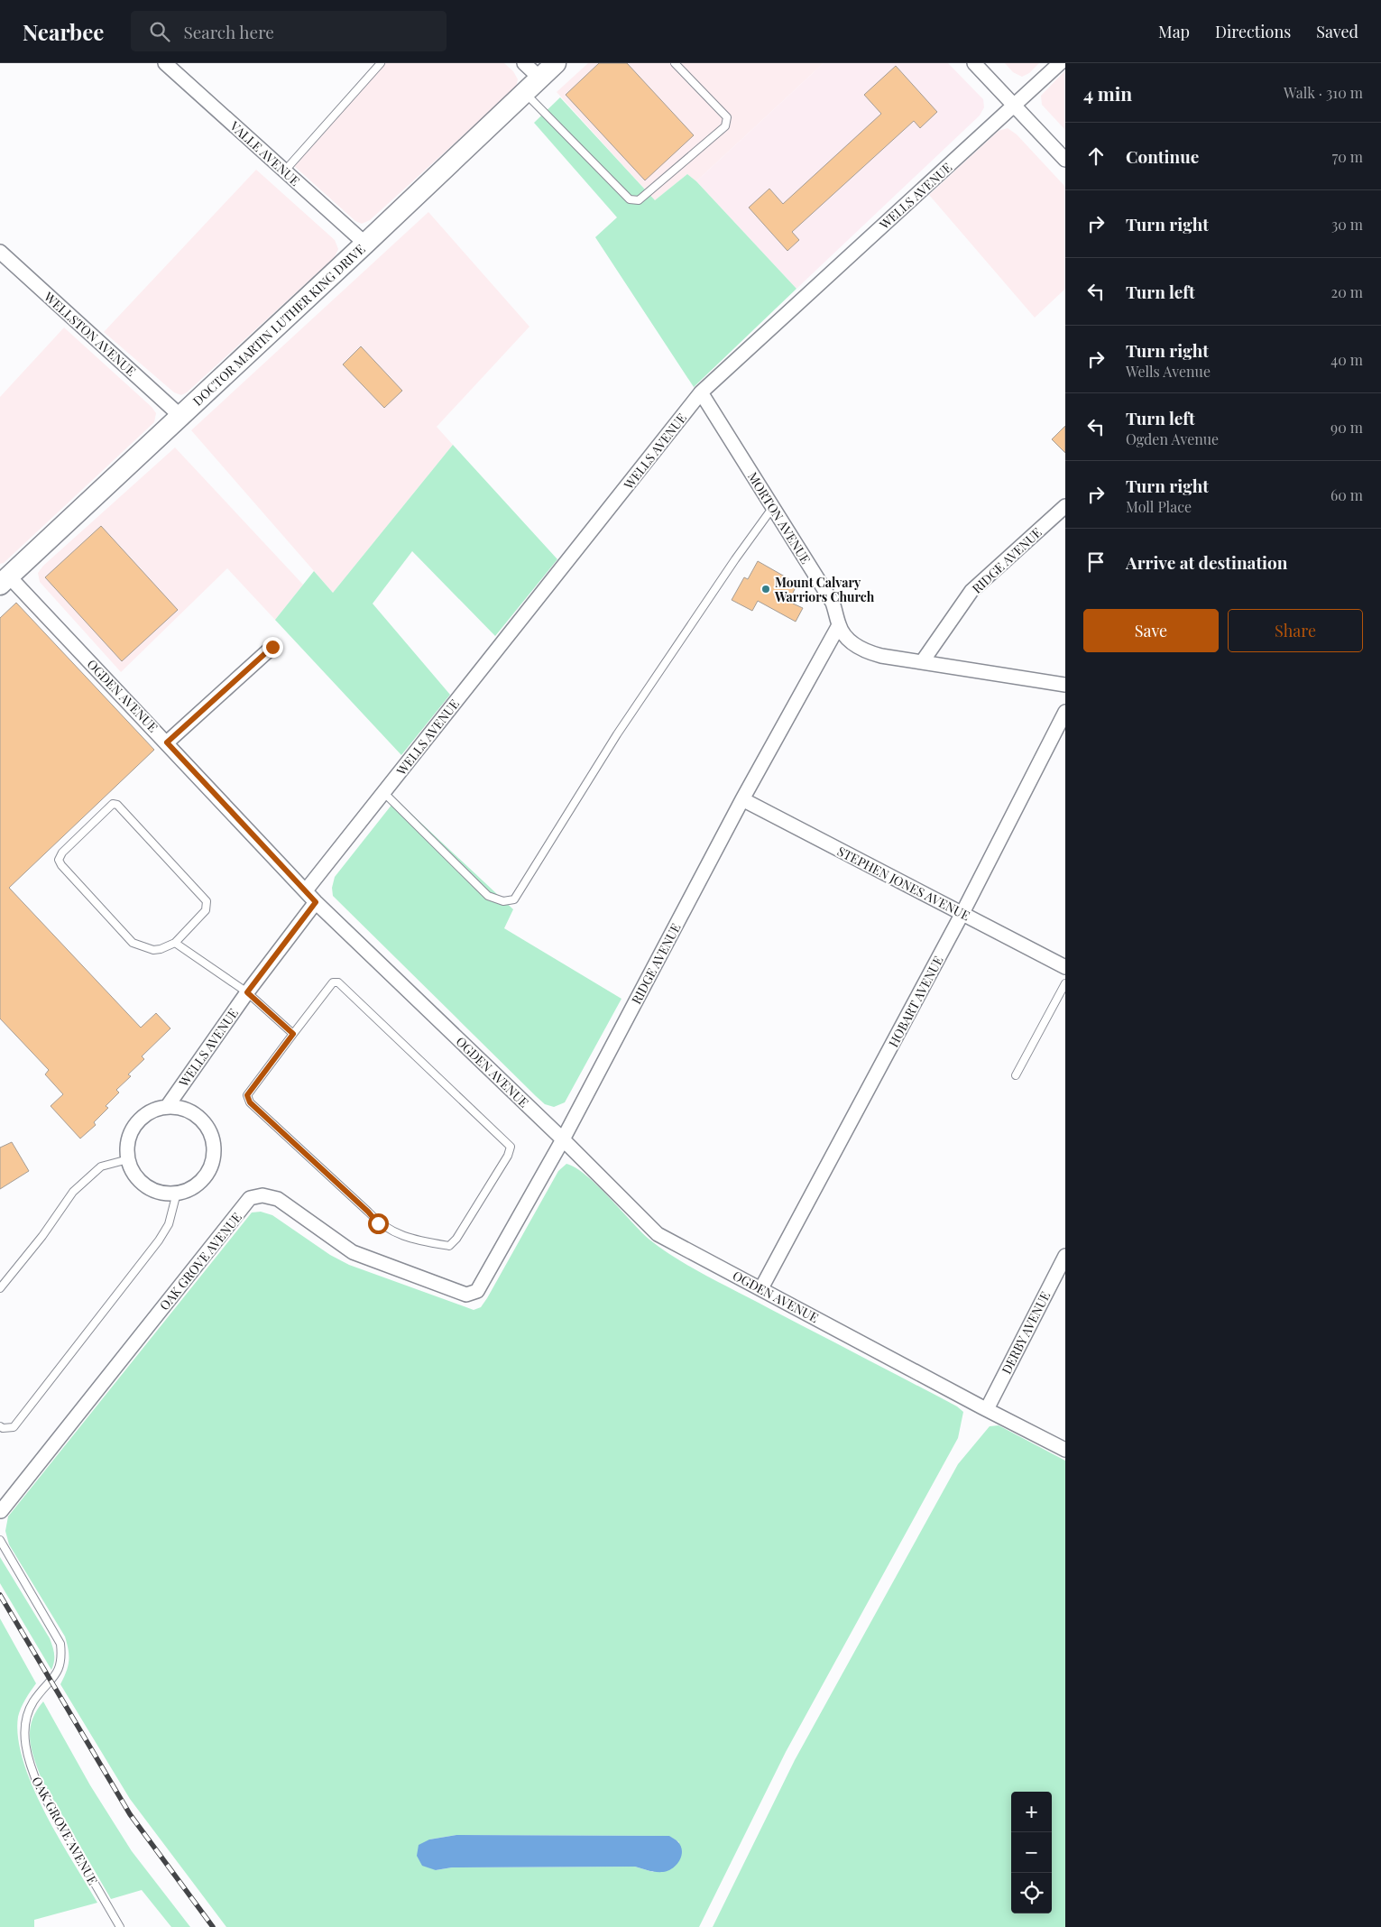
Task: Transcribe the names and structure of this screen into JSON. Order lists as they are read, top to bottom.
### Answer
{
  "streets": {
    "main road": ["DOCTOR MARTIN LUTHER KING DRIVE"],
    "street": [
      "VALLE AVENUE",
      "WELLS AVENUE",
      "WELLSTON AVENUE",
      "MORTON AVENUE",
      "RIDGE AVENUE",
      "OGDEN AVENUE",
      "STEPHEN JONES AVENUE",
      "HOBART AVENUE",
      "OAK GROVE AVENUE",
      "DERBY AVENUE"
    ]
  },
  "crossings": [
    ["VALLE AVENUE", "DOCTOR MARTIN LUTHER KING DRIVE"],
    ["WELLS AVENUE", "MORTON AVENUE"],
    ["WELLS AVENUE", "OGDEN AVENUE"],
    ["DOCTOR MARTIN LUTHER KING DRIVE", "WELLSTON AVENUE"],
    ["DOCTOR MARTIN LUTHER KING DRIVE", "OGDEN AVENUE"],
    ["MORTON AVENUE", "RIDGE AVENUE"],
    ["RIDGE AVENUE", "OGDEN AVENUE"],
    ["RIDGE AVENUE", "STEPHEN JONES AVENUE"],
    ["RIDGE AVENUE", "OAK GROVE AVENUE"],
    ["OGDEN AVENUE", "HOBART AVENUE"],
    ["OGDEN AVENUE", "DERBY AVENUE"],
    ["STEPHEN JONES AVENUE", "HOBART AVENUE"]
  ],
  "places": ["Mount Calvary Warriors Church"],
  "page": {
    "header": "Nearbee",
    "search": "Search here",
    "nav": ["Map", "Directions", "Saved"],
    "heading": ["4 min", "Walk · 310 m"],
    "list": [
      ["Continue", "70 m"],
      ["Turn right", "30 m"],
      ["Turn left", "20 m"],
      ["Turn right", "Wells Avenue", "40 m"],
      ["Turn left", "Ogden Avenue", "90 m"],
      ["Turn right", "Moll Place", "60 m"],
      "Arrive at destination"
    ],
    "buttons": ["Save", "Share"],
    "map_buttons": ["+", "−"]
  }
}
